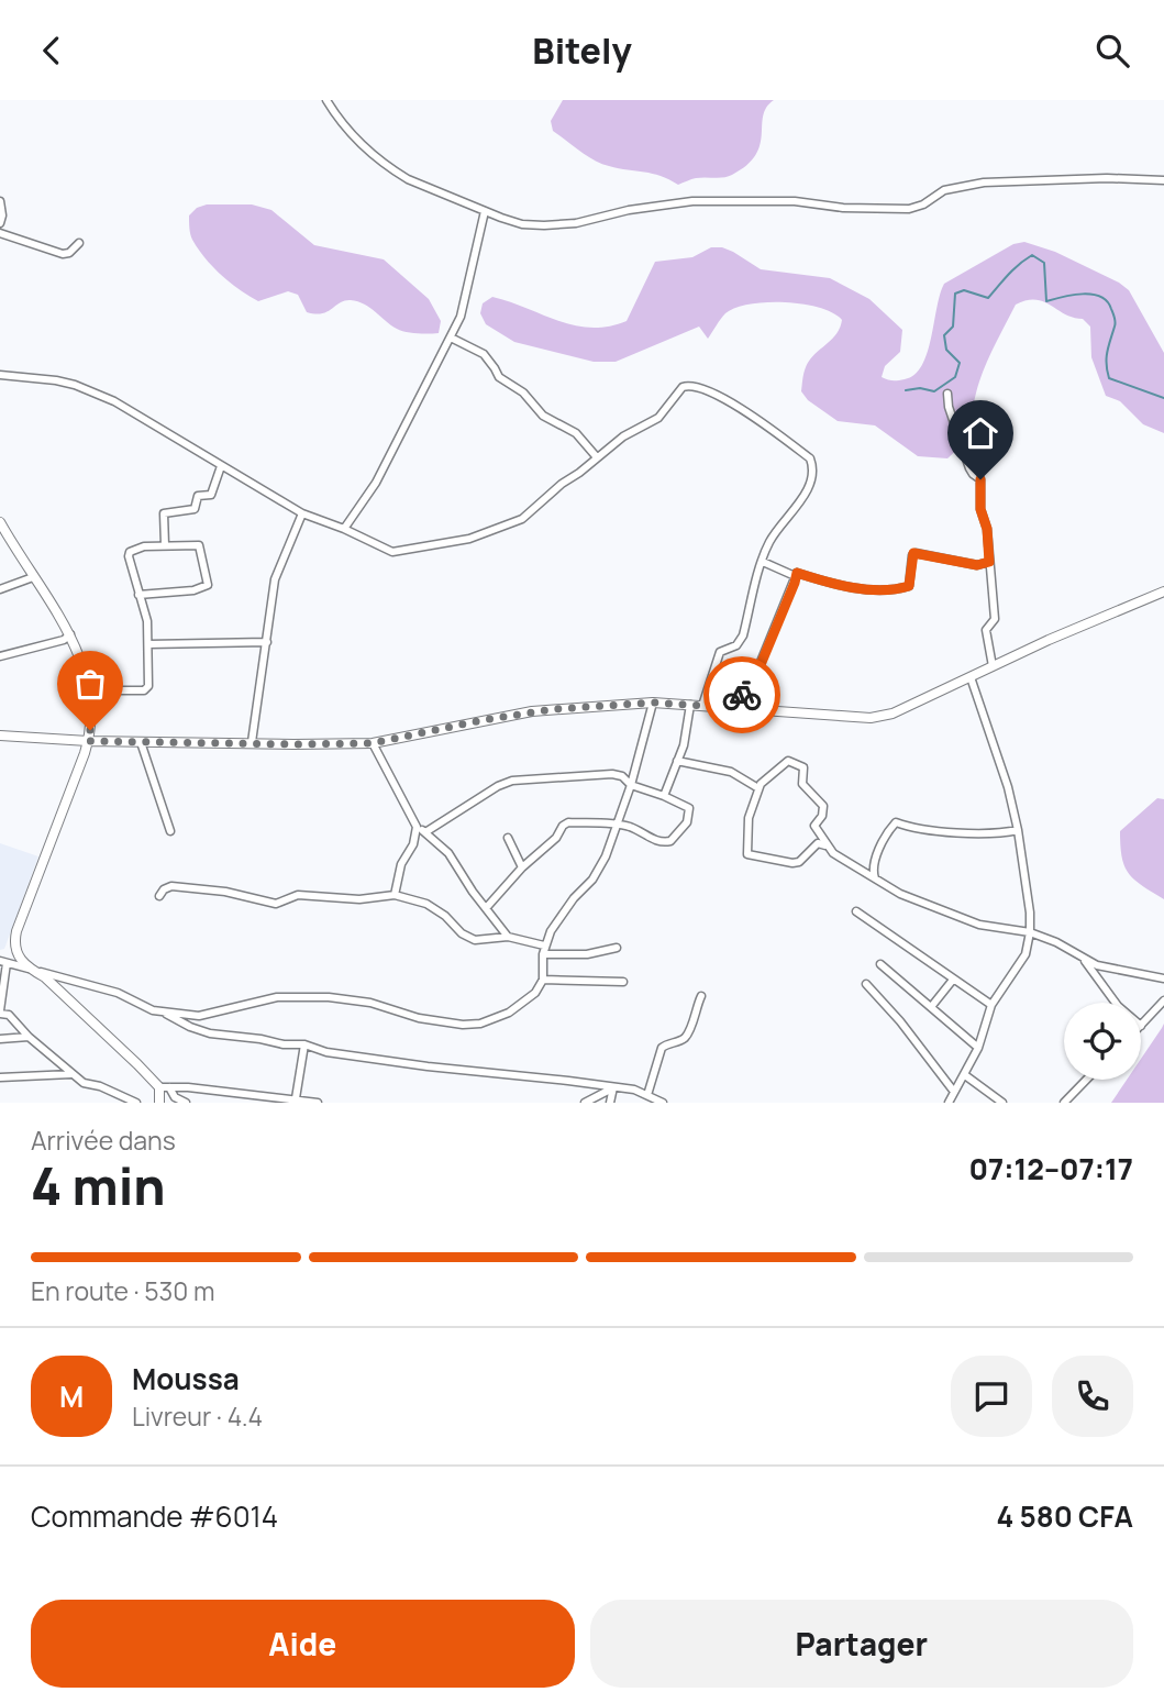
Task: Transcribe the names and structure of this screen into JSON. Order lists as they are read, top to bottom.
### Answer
{
  "page": {
    "header": "Bitely",
    "heading": ["4 min", "Arrivée dans", "07:12–07:17"],
    "panel": [
      "Moussa",
      "Livreur · 4.4",
      "Commande #6014",
      "4 580 CFA"
    ],
    "bar": "En route · 530 m",
    "round": "M",
    "buttons": ["Aide", "Partager"]
  }
}
